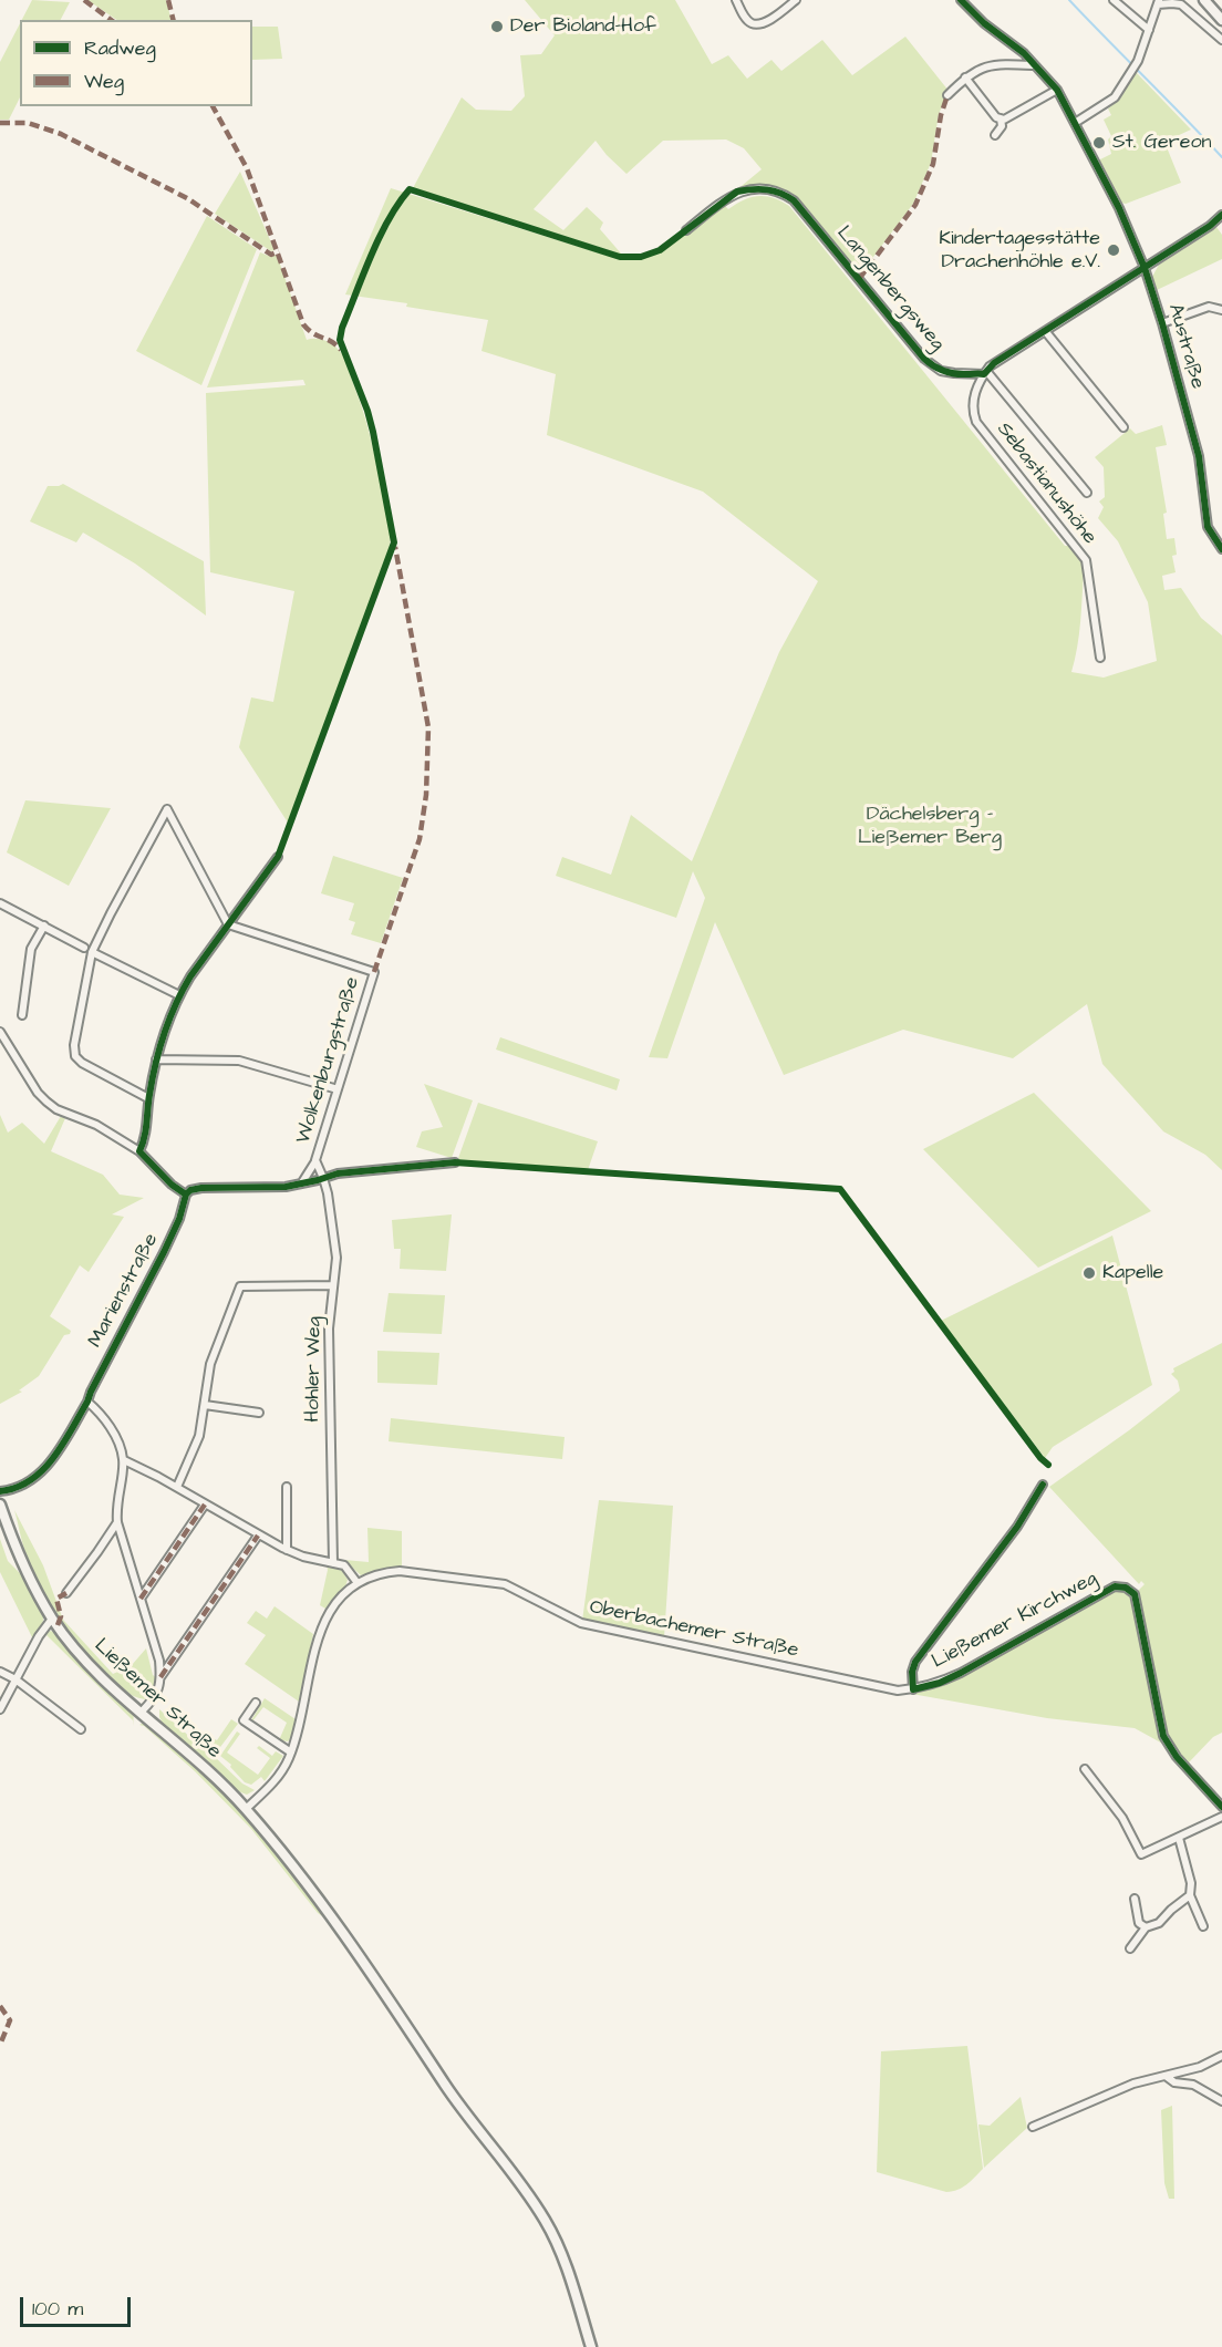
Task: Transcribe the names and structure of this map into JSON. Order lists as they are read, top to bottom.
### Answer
{
  "streets": {
    "street": [
      "Langenbergsweg",
      "Austraße",
      "Sebastianushöhe",
      "Wolkenburgstraße",
      "Marienstraße",
      "Hohler Weg",
      "Ließemer Kirchweg",
      "Oberbachemer Straße",
      "Ließemer Straße"
    ]
  },
  "crossings": [
    ["Langenbergsweg", "Sebastianushöhe"],
    ["Wolkenburgstraße", "Hohler Weg"],
    ["Ließemer Kirchweg", "Oberbachemer Straße"],
    ["Oberbachemer Straße", "Ließemer Straße"]
  ],
  "parks": ["Dächelsberg - Ließemer Berg"],
  "places": [
    "Der Bioland-Hof",
    "St. Gereon",
    "Kindertagesstätte Drachenhöhle e.V.",
    "Kapelle"
  ],
  "legend": ["Radweg", "Weg"],
  "scale_bar": "100 m"
}
